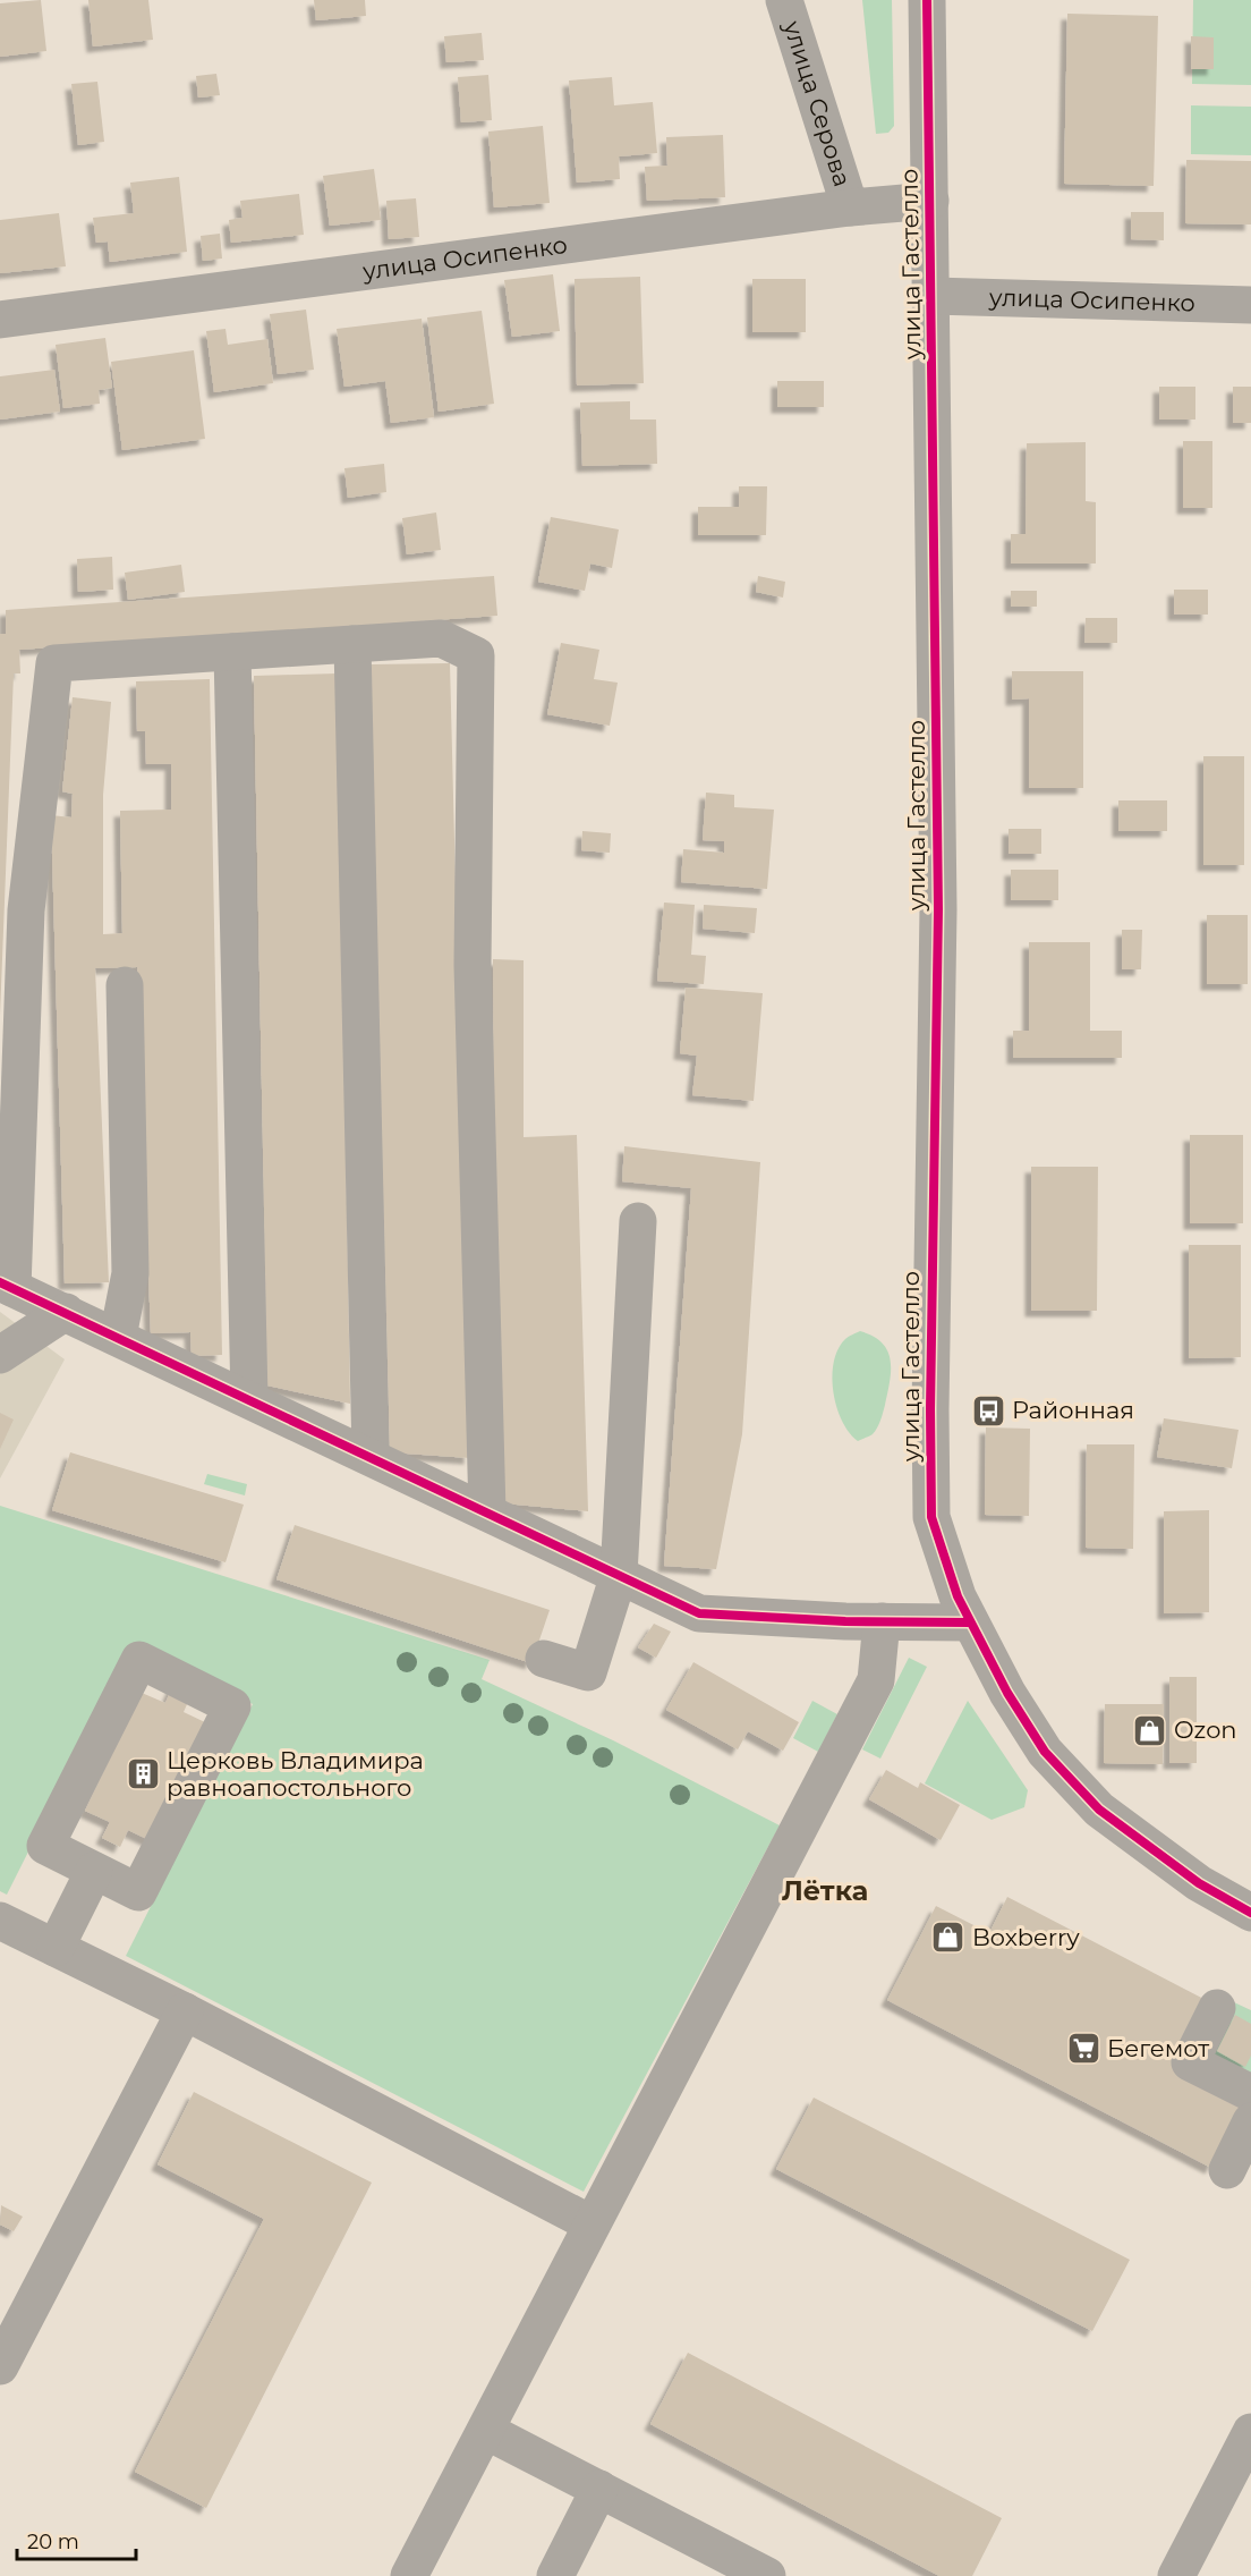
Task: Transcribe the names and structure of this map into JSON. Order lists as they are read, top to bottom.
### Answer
{
  "streets": {
    "street": ["улица Серова", "улица Осипенко", "улица Гастелло"]
  },
  "crossings": [
    ["улица Серова", "улица Осипенко"],
    ["улица Осипенко", "улица Гастелло"]
  ],
  "districts": ["Лётка"],
  "places": {
    "bus stop": ["Районная"],
    "shop": ["Ozon", "Boxberry"],
    "building": ["Церковь Владимира равноапостольного"],
    "supermarket": ["Бегемот"]
  },
  "scale_bar": "20 m"
}
